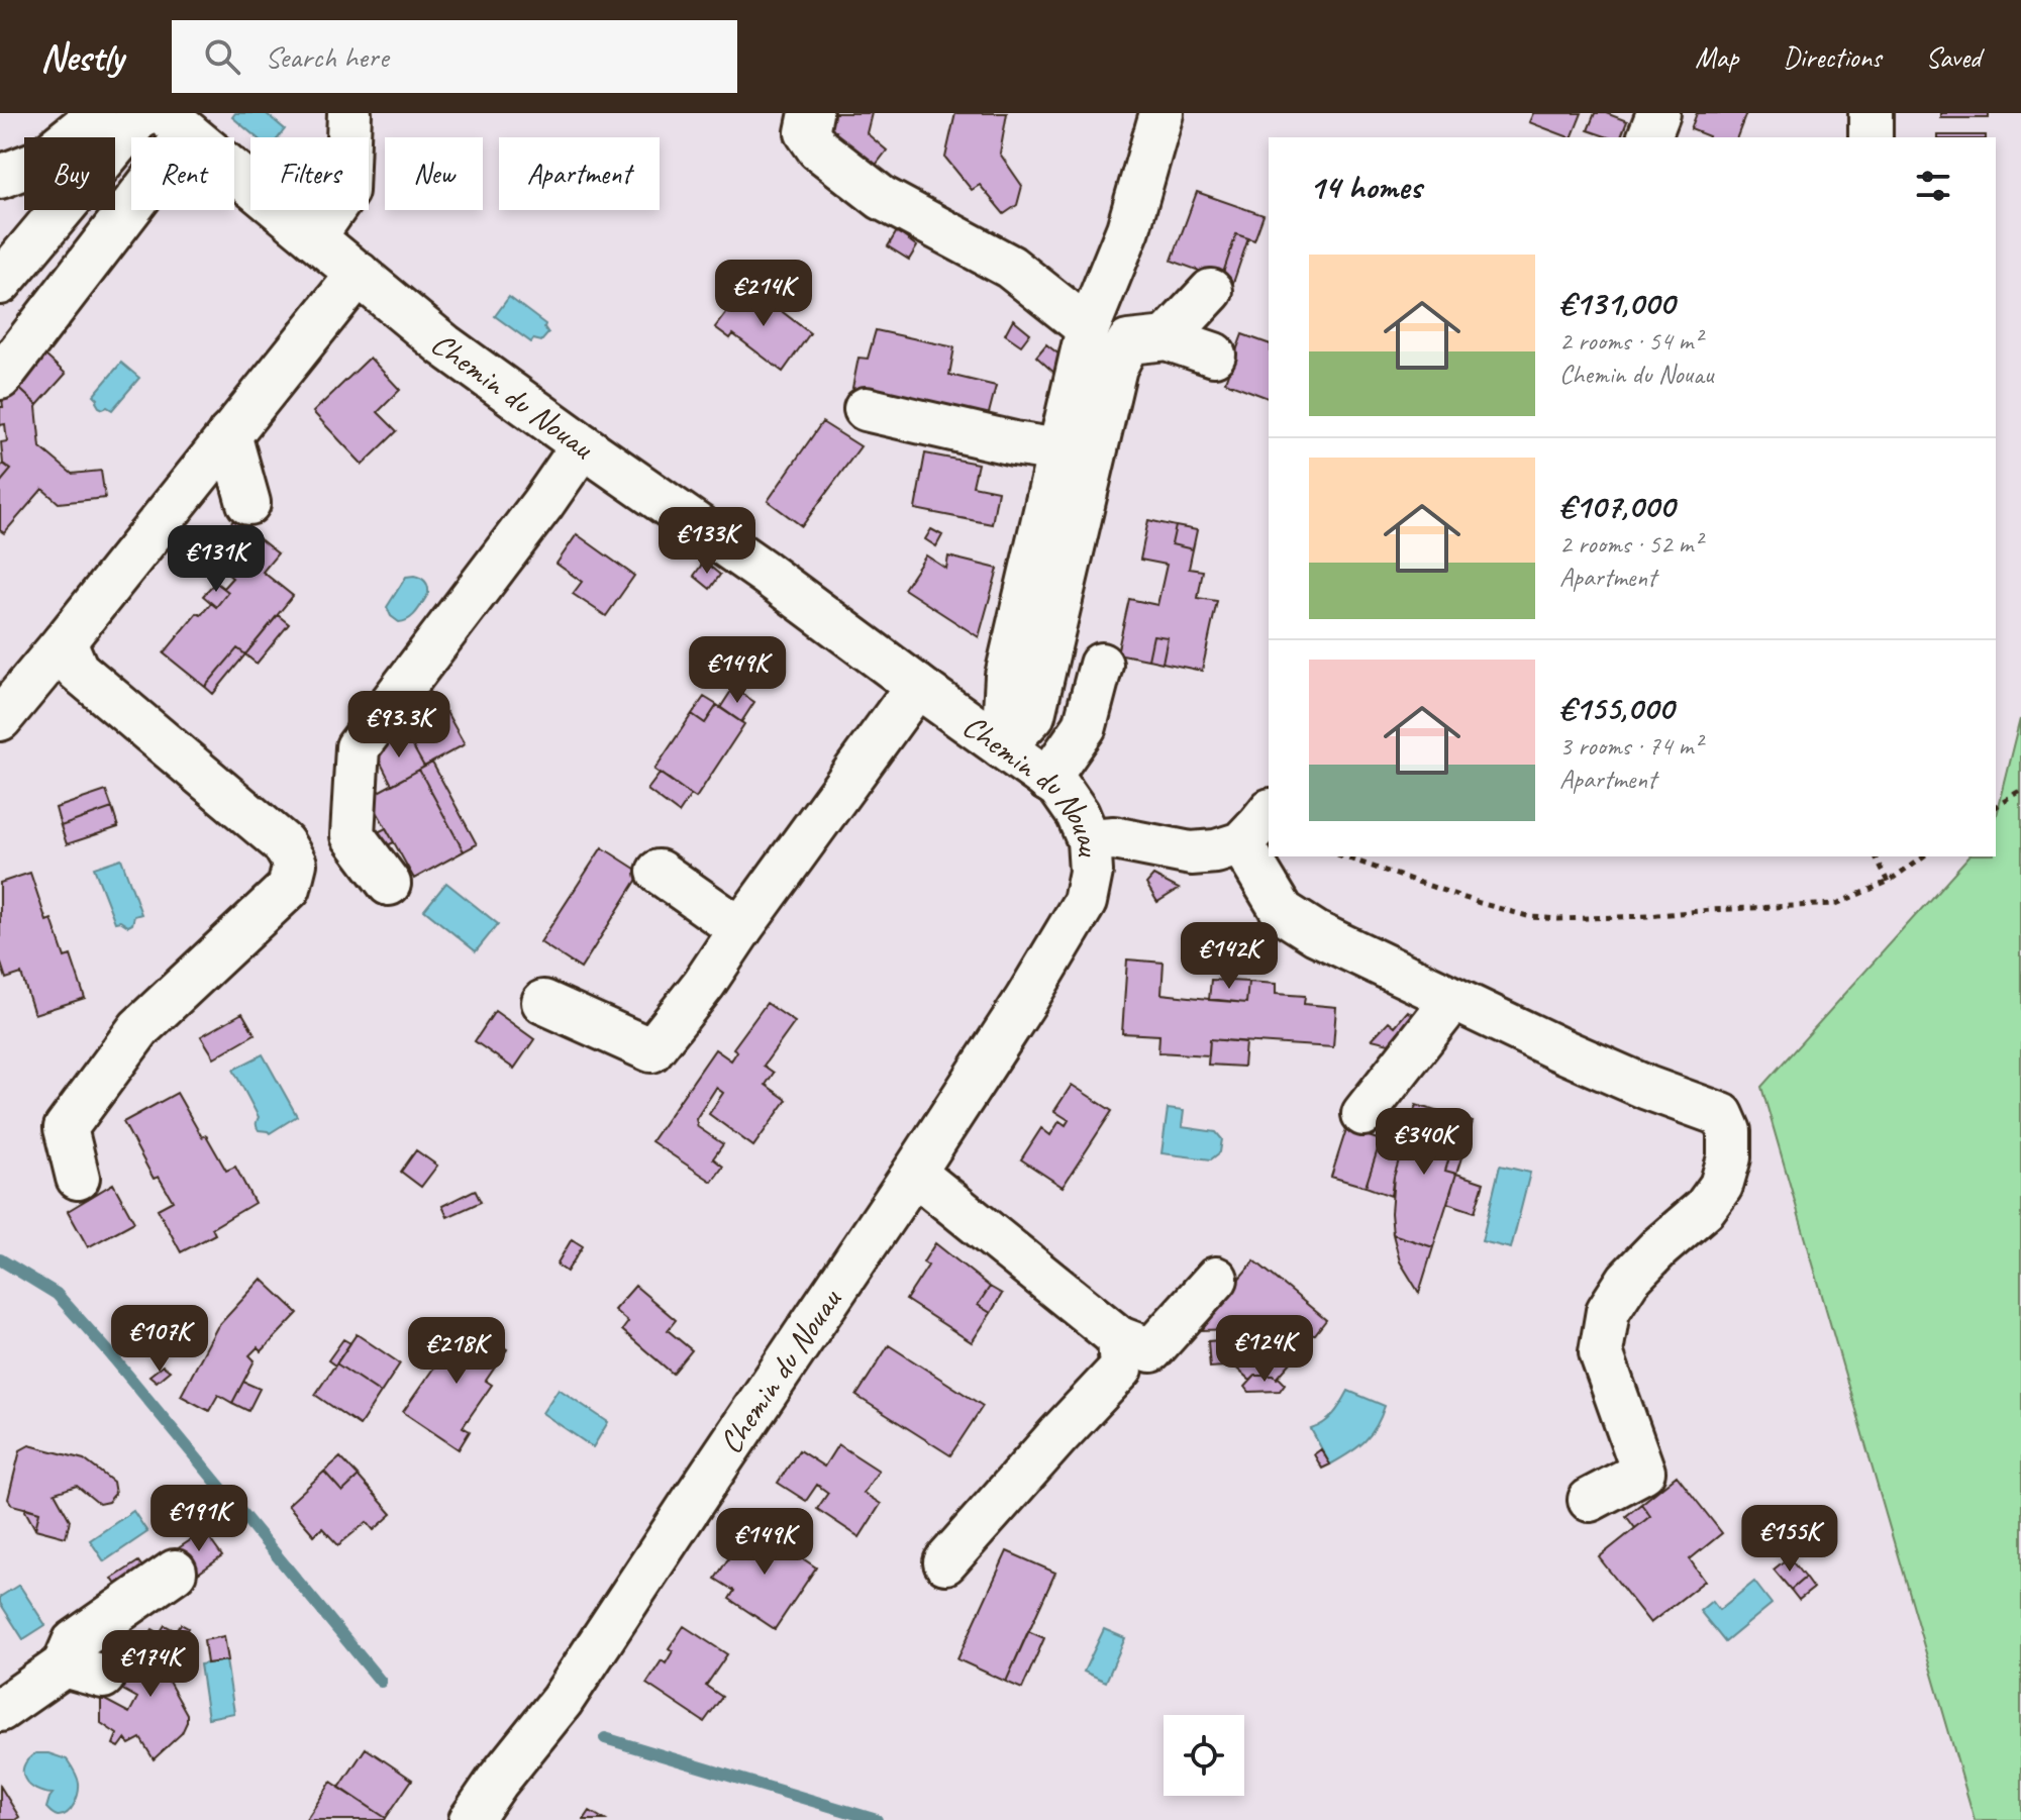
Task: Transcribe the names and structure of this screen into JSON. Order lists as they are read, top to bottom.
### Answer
{
  "streets": {
    "street": ["Chemin du Nouau"]
  },
  "page": {
    "header": "Nestly",
    "search": "Search here",
    "nav": ["Map", "Directions", "Saved"],
    "chip": [
      "Buy",
      "Rent",
      "Filters",
      "New",
      "Apartment"
    ],
    "heading": "14 homes",
    "list": [
      {
        "name": "€131,000",
        "note": "2 rooms · 54 m² · Chemin du Nouau"
      },
      {
        "name": "€107,000",
        "note": "2 rooms · 52 m² · Apartment"
      },
      {
        "name": "€155,000",
        "note": "3 rooms · 74 m² · Apartment"
      }
    ],
    "price": [
      "€214K",
      "€133K",
      "€131K",
      "€149K",
      "€93.3K",
      "€142K",
      "€340K",
      "€107K",
      "€124K",
      "€218K",
      "€191K",
      "€155K",
      "€149K",
      "€174K"
    ]
  }
}
